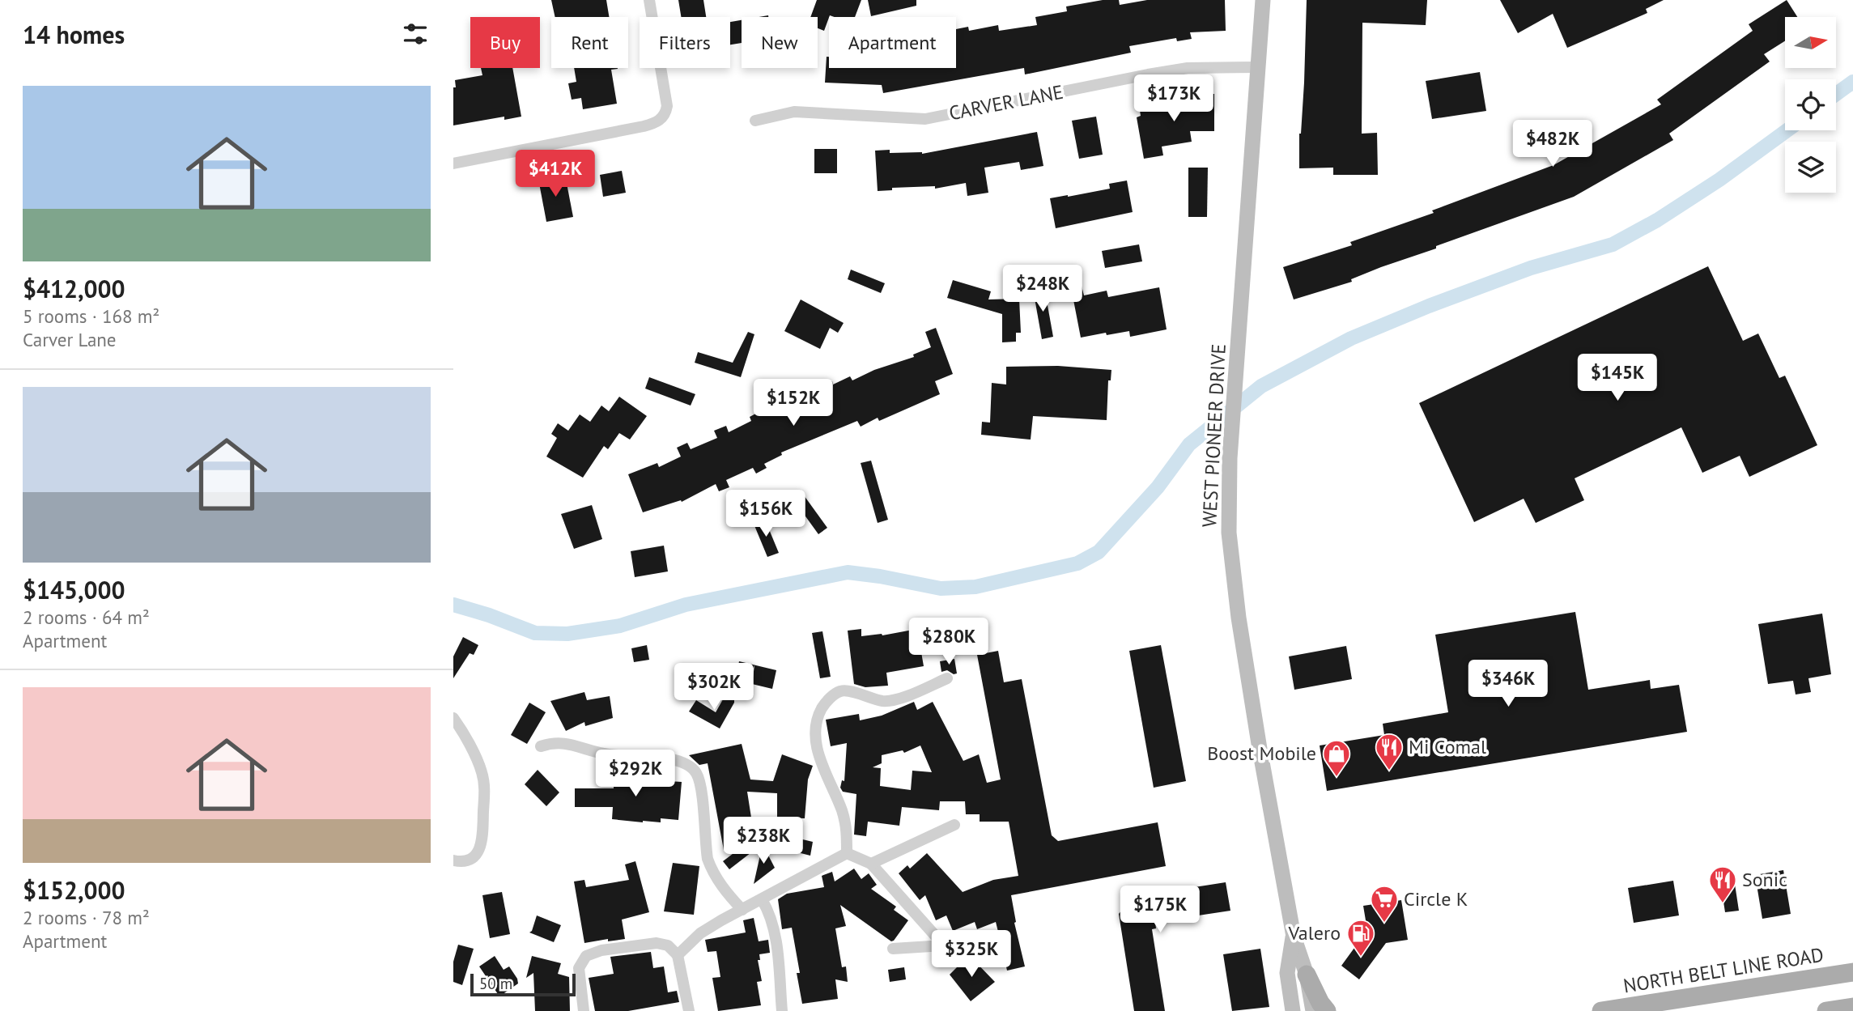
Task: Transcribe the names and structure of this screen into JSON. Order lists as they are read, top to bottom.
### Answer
{
  "streets": {
    "main road": ["WEST PIONEER DRIVE", "NORTH BELT LINE ROAD"],
    "street": ["CARVER LANE"]
  },
  "crossings": [
    ["CARVER LANE", "WEST PIONEER DRIVE"]
  ],
  "places": {
    "restaurant": ["Mi Comal", "Sonic"],
    "shop": ["Boost Mobile"],
    "supermarket": ["Circle K"],
    "fuel station": ["Valero"]
  },
  "scale_bar": "50 m",
  "north": "right",
  "page": {
    "heading": "14 homes",
    "chip": [
      "Buy",
      "Rent",
      "Filters",
      "New",
      "Apartment"
    ],
    "list": [
      {
        "name": "$412,000",
        "note": "5 rooms · 168 m² · Carver Lane"
      },
      {
        "name": "$145,000",
        "note": "2 rooms · 64 m² · Apartment"
      },
      {
        "name": "$152,000",
        "note": "2 rooms · 78 m² · Apartment"
      }
    ],
    "price": [
      "$173K",
      "$482K",
      "$412K",
      "$248K",
      "$145K",
      "$152K",
      "$156K",
      "$280K",
      "$346K",
      "$302K",
      "$292K",
      "$238K",
      "$175K",
      "$325K"
    ],
    "scale": "50 m"
  }
}
